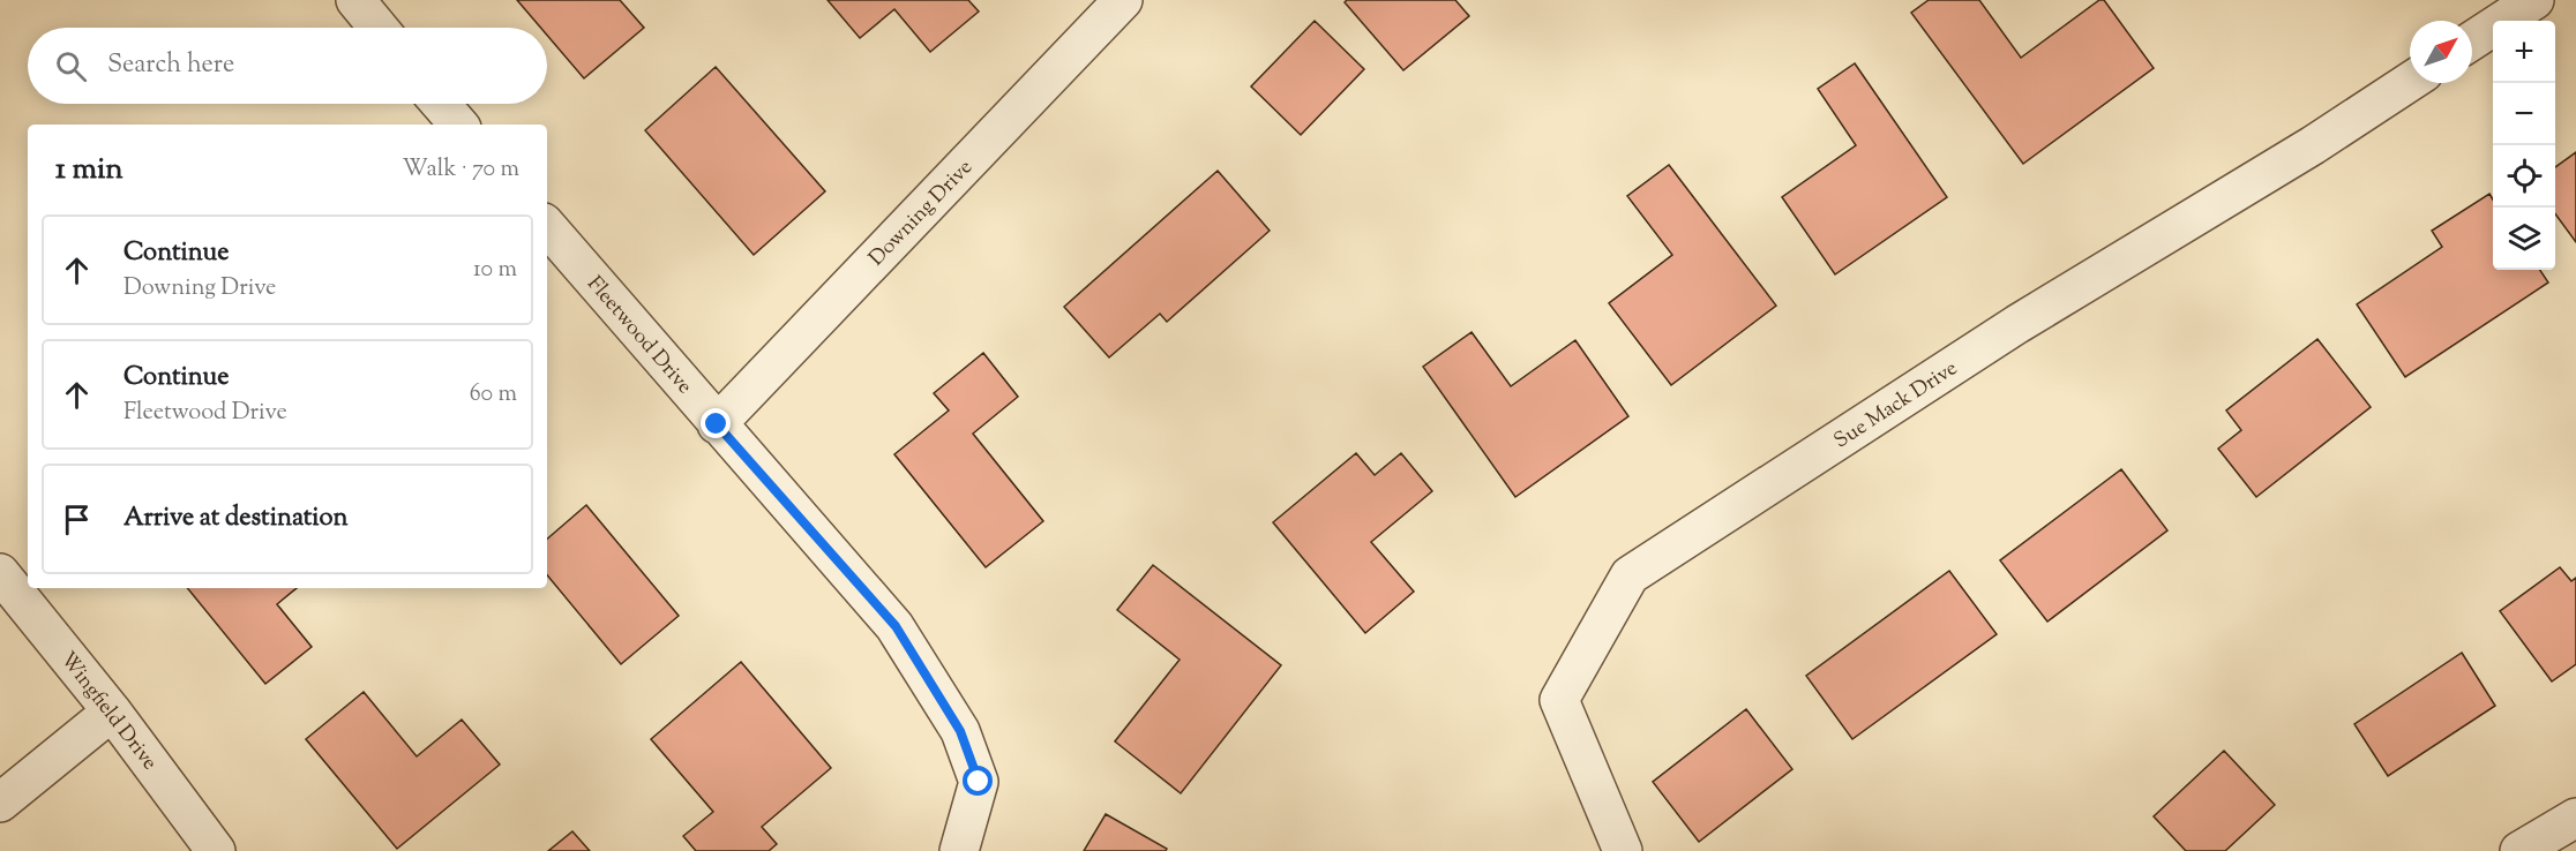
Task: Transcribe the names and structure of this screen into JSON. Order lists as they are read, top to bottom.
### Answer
{
  "streets": {
    "street": [
      "Downing Drive",
      "Fleetwood Drive",
      "Sue Mack Drive",
      "Wingfield Drive"
    ]
  },
  "crossings": [
    ["Downing Drive", "Fleetwood Drive"]
  ],
  "north": "top right",
  "page": {
    "map_buttons": ["+", "−"],
    "search": "Search here",
    "heading": ["1 min", "Walk · 70 m"],
    "list": [
      ["Continue", "Downing Drive", "10 m"],
      ["Continue", "Fleetwood Drive", "60 m"],
      "Arrive at destination"
    ]
  }
}
